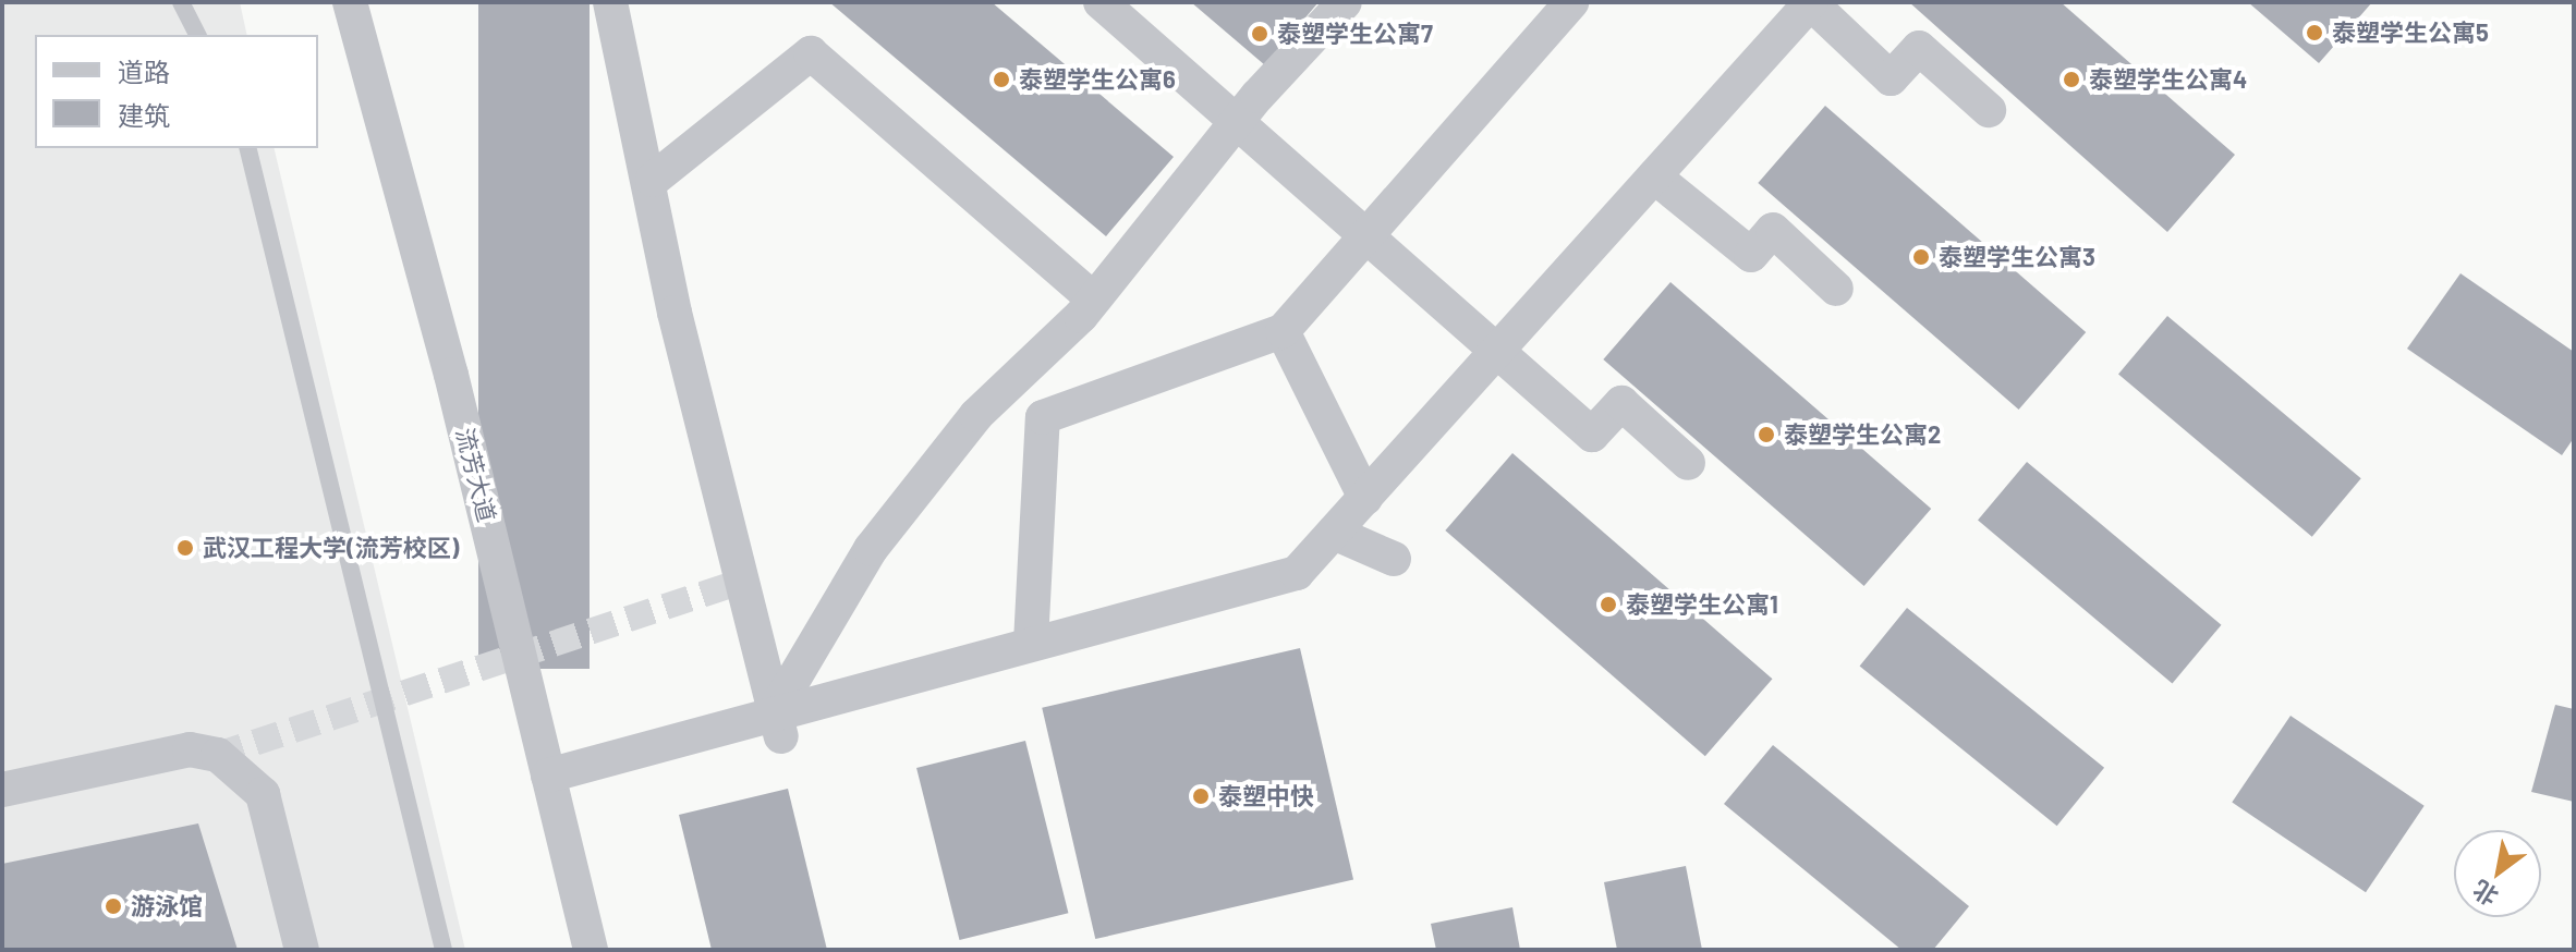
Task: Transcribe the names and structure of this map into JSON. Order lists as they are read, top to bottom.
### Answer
{
  "streets": {
    "street": ["流芳大道"]
  },
  "places": [
    "泰塑学生公寓5",
    "泰塑学生公寓7",
    "泰塑学生公寓6",
    "泰塑学生公寓4",
    "泰塑学生公寓3",
    "泰塑学生公寓2",
    "武汉工程大学(流芳校区)",
    "泰塑学生公寓1",
    "泰塑中快",
    "游泳馆"
  ],
  "legend": ["道路", "建筑"],
  "north": "bottom left"
}
